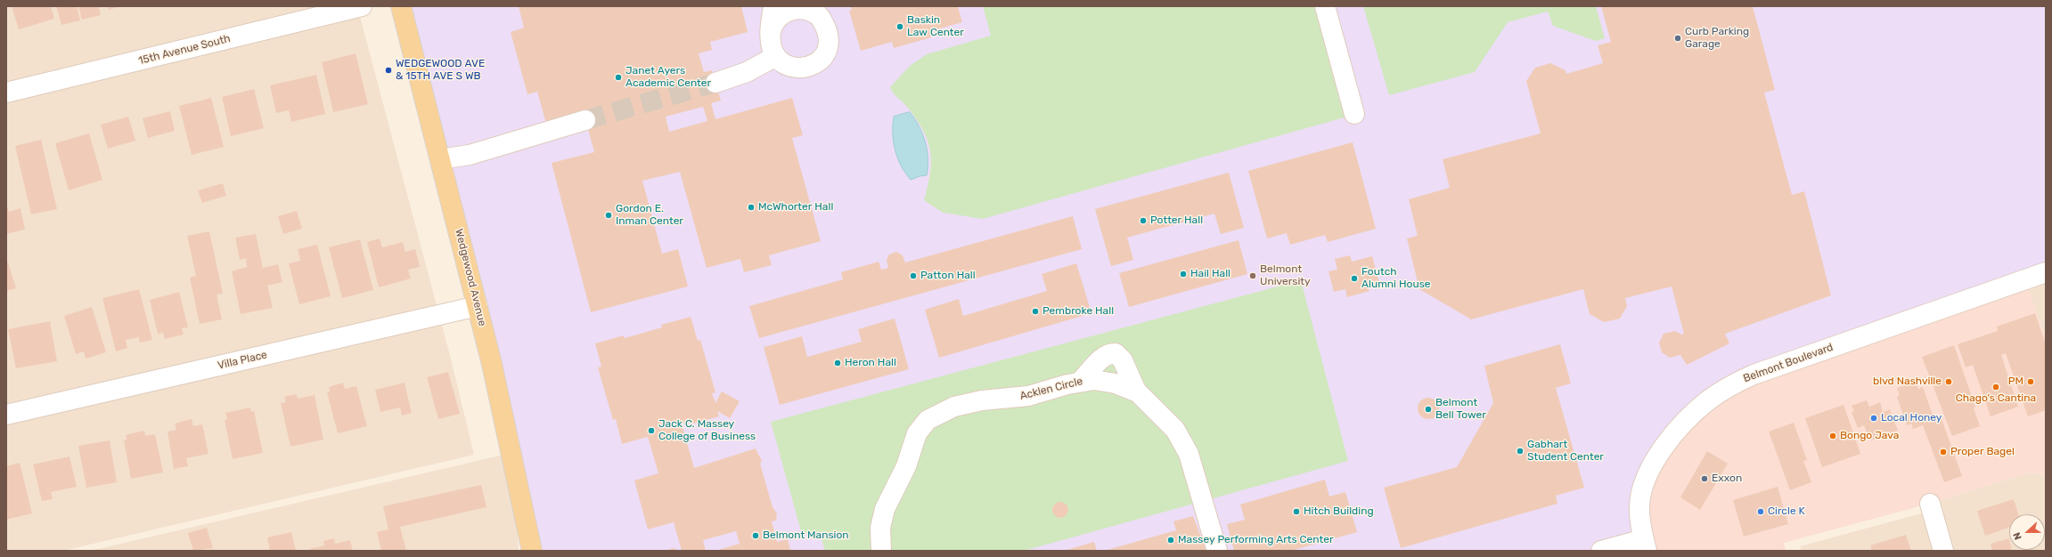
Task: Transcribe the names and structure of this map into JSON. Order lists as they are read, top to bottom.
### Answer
{
  "streets": {
    "main road": ["Wedgewood Avenue"],
    "street": [
      "15th Avenue South",
      "Villa Place",
      "Belmont Boulevard",
      "Acklen Circle"
    ]
  },
  "crossings": [
    ["Wedgewood Avenue", "Villa Place"]
  ],
  "places": [
    "Baskin Law Center",
    "Curb Parking Garage",
    "WEDGEWOOD AVE & 15TH AVE S WB",
    "Janet Ayers Academic Center",
    "McWhorter Hall",
    "Gordon E. Inman Center",
    "Potter Hall",
    "Hail Hall",
    "Patton Hall",
    "Belmont University",
    "Foutch Alumni House",
    "Pembroke Hall",
    "Heron Hall",
    "blvd Nashville",
    "PM",
    "Chago's Cantina",
    "Belmont Bell Tower",
    "Local Honey",
    "Jack C. Massey College of Business",
    "Bongo Java",
    "Gabhart Student Center",
    "Proper Bagel",
    "Exxon",
    "Hitch Building",
    "Circle K",
    "Belmont Mansion",
    "Massey Performing Arts Center"
  ],
  "north": "left"
}
